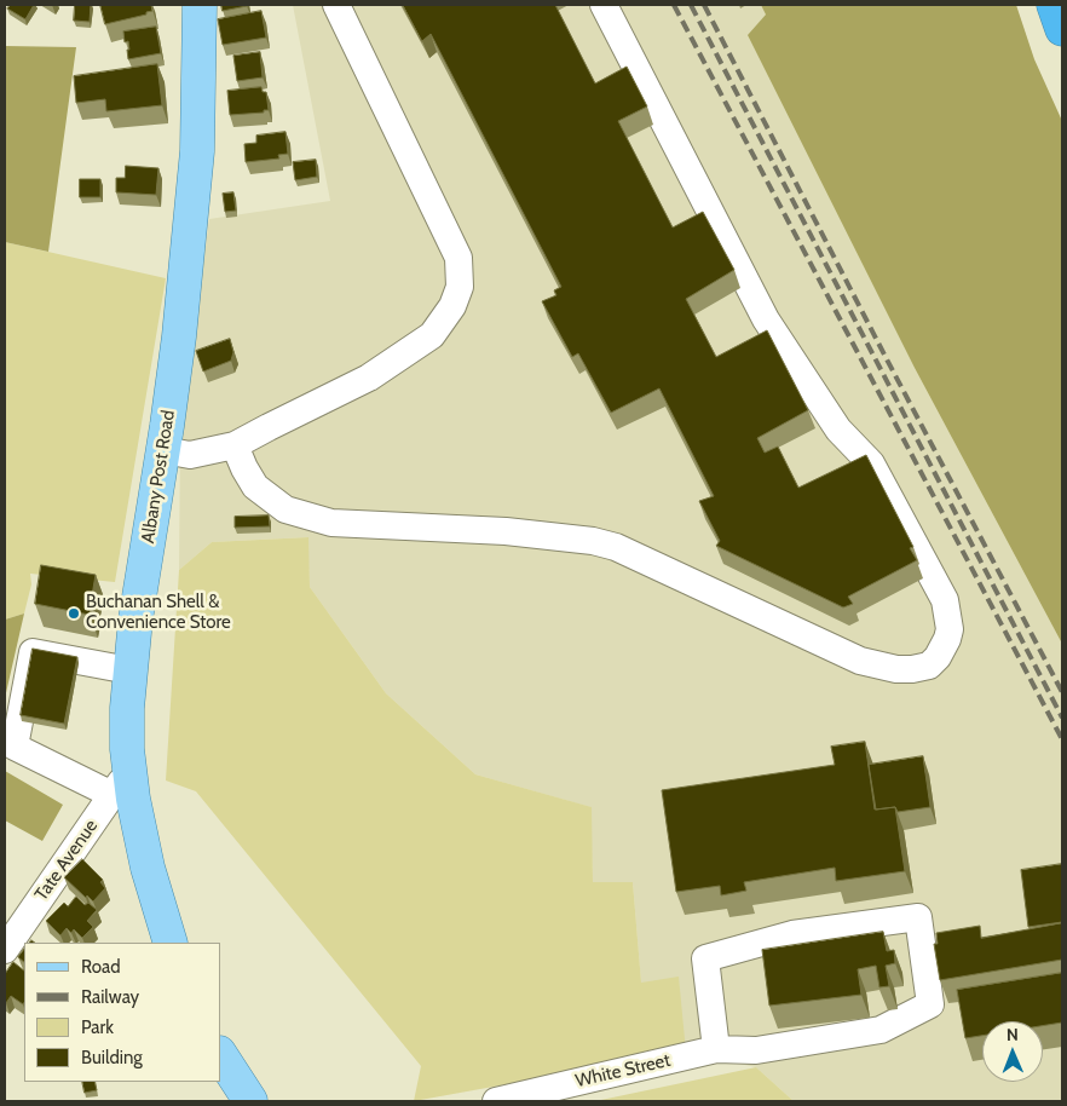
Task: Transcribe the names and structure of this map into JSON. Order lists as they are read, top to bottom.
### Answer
{
  "streets": {
    "main road": ["Albany Post Road"],
    "street": ["Tate Avenue", "White Street"]
  },
  "crossings": [
    ["Albany Post Road", "Tate Avenue"]
  ],
  "places": ["Buchanan Shell & Convenience Store"],
  "legend": [
    "Road",
    "Railway",
    "Park",
    "Building"
  ],
  "north": "top"
}
